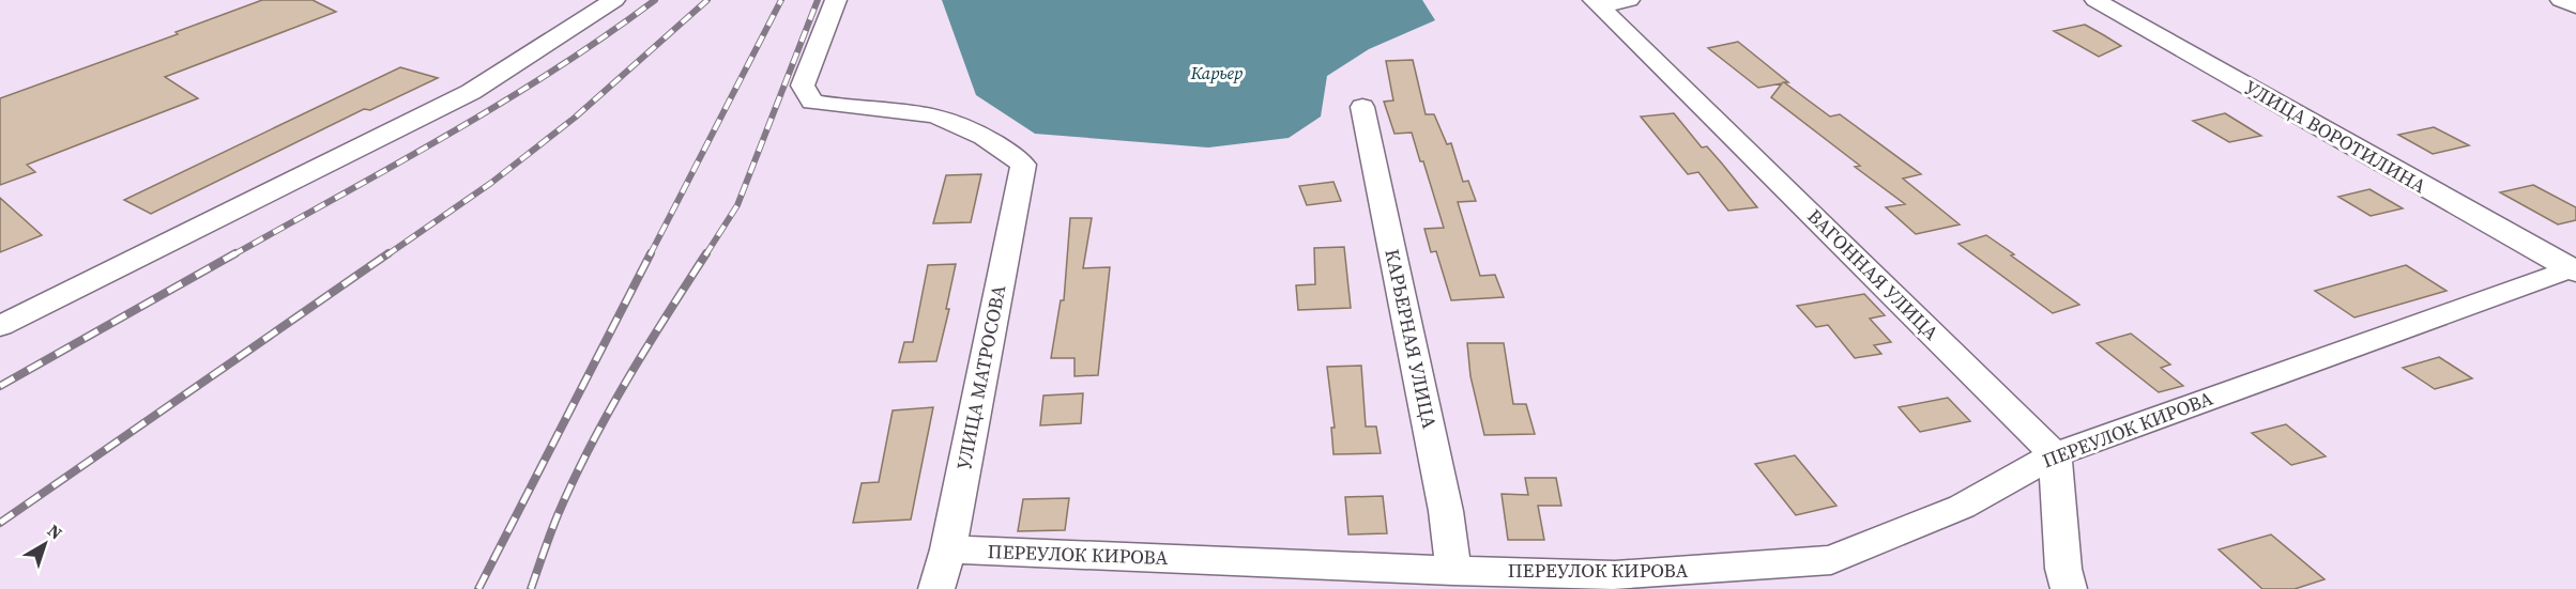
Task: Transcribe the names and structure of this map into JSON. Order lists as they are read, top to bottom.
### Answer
{
  "streets": {
    "street": [
      "УЛИЦА ВОРОТИЛИНА",
      "ВАГОННАЯ УЛИЦА",
      "КАРЬЕРНАЯ УЛИЦА",
      "УЛИЦА МАТРОСОВА",
      "ПЕРЕУЛОК КИРОВА"
    ]
  },
  "crossings": [
    ["УЛИЦА ВОРОТИЛИНА", "ПЕРЕУЛОК КИРОВА"],
    ["ВАГОННАЯ УЛИЦА", "ПЕРЕУЛОК КИРОВА"],
    ["КАРЬЕРНАЯ УЛИЦА", "ПЕРЕУЛОК КИРОВА"],
    ["УЛИЦА МАТРОСОВА", "ПЕРЕУЛОК КИРОВА"]
  ],
  "water": ["Карьер"],
  "north": "top right"
}
